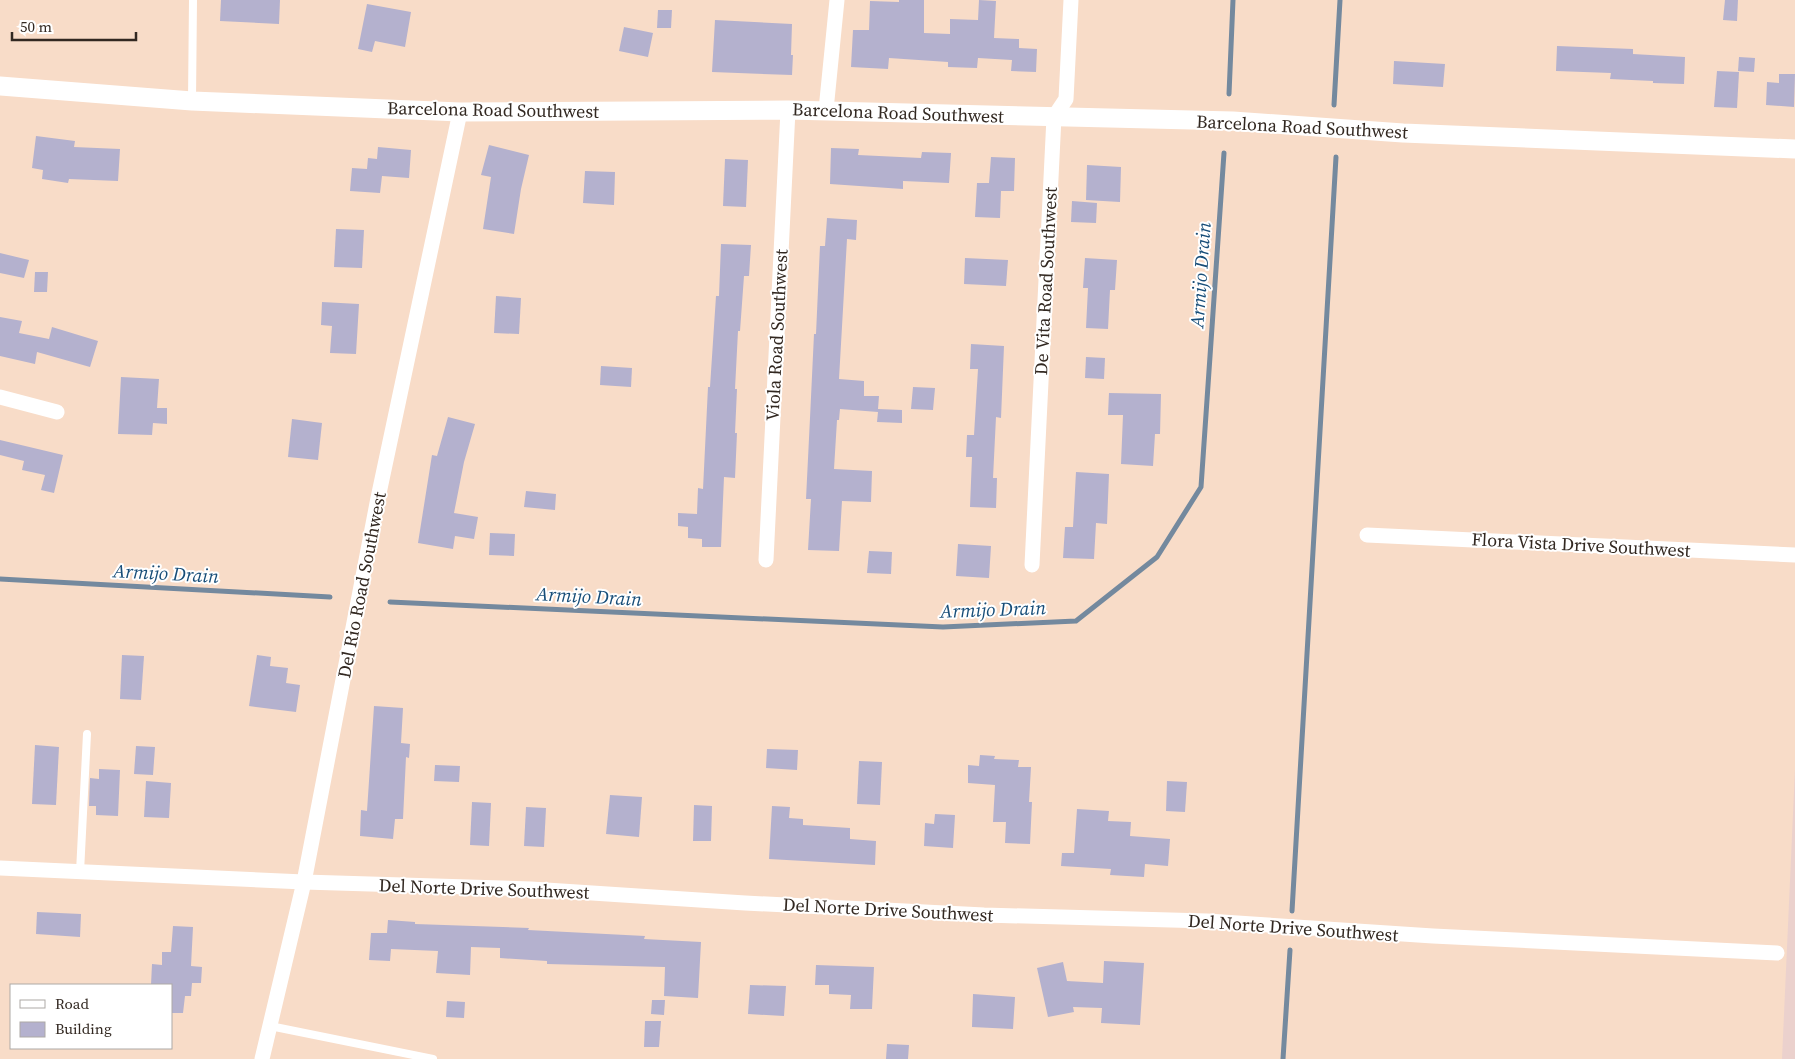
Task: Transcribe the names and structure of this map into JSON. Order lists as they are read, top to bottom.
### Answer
{
  "streets": {
    "street": [
      "Barcelona Road Southwest",
      "De Vita Road Southwest",
      "Viola Road Southwest",
      "Flora Vista Drive Southwest",
      "Del Rio Road Southwest",
      "Del Norte Drive Southwest"
    ]
  },
  "crossings": [
    ["Barcelona Road Southwest", "De Vita Road Southwest"],
    ["Barcelona Road Southwest", "Viola Road Southwest"],
    ["Barcelona Road Southwest", "Del Rio Road Southwest"],
    ["Del Rio Road Southwest", "Del Norte Drive Southwest"]
  ],
  "water": ["Armijo Drain"],
  "legend": ["Road", "Building"],
  "scale_bar": "50 m"
}
